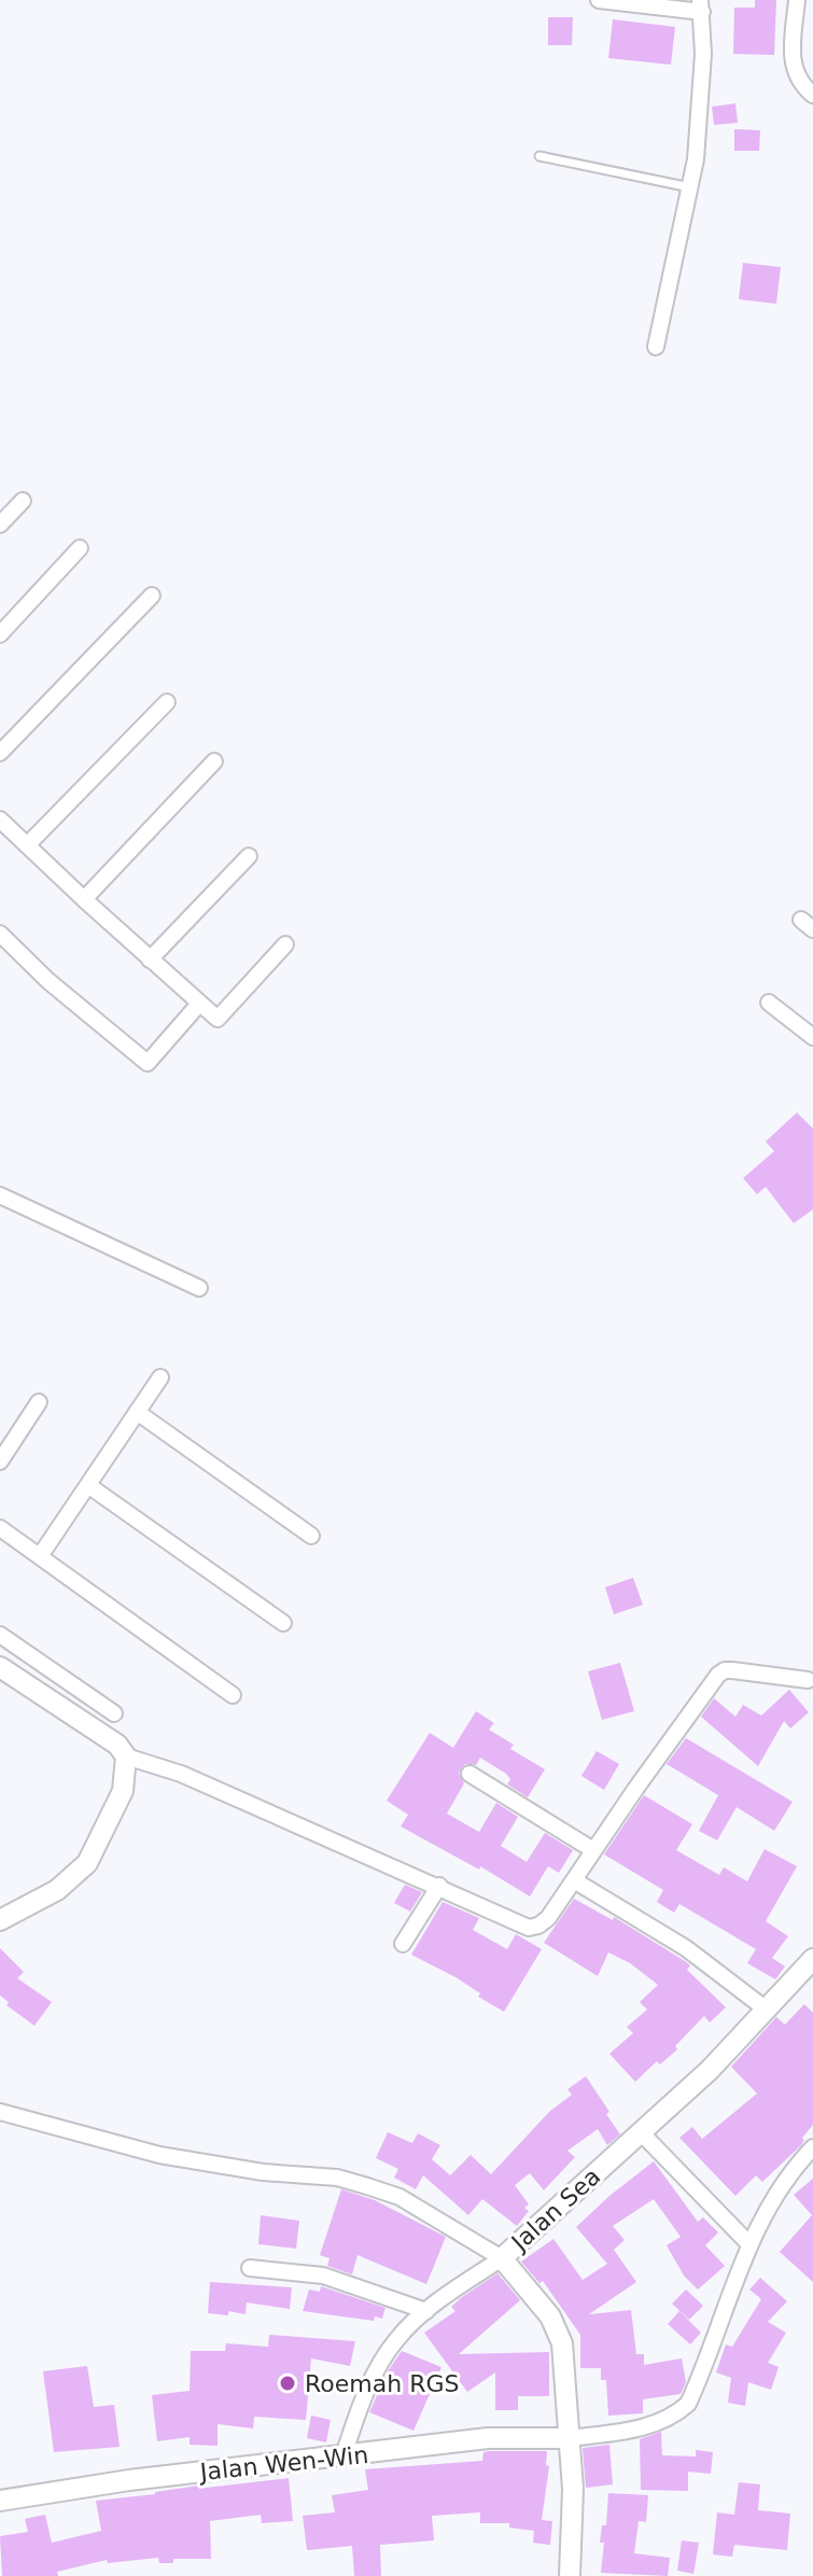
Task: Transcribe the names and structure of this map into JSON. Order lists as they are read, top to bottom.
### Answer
{
  "streets": {
    "street": ["Jalan Sea", "Jalan Wen-Win"]
  },
  "crossings": [
    ["Jalan Sea", "Jalan Wen-Win"]
  ],
  "places": ["Roemah RGS"]
}
